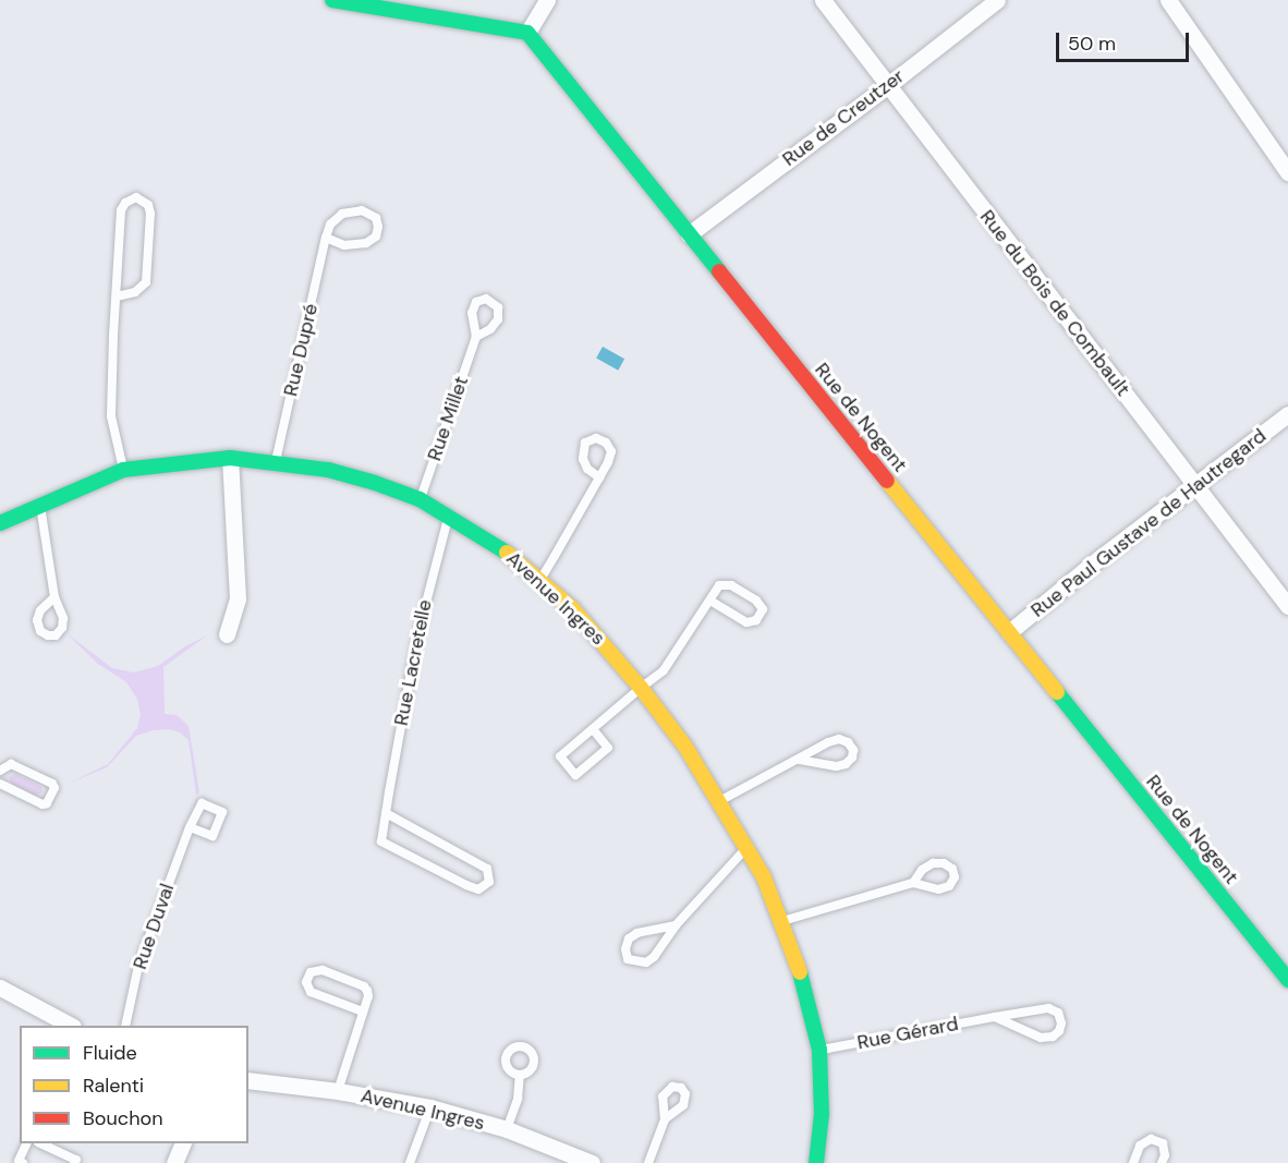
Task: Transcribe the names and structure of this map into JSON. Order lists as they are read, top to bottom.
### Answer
{
  "streets": {
    "street": [
      "Rue de Creutzer",
      "Rue du Bois de Combault",
      "Rue de Nogent",
      "Rue Paul Gustave de Hautregard",
      "Avenue Ingres"
    ],
    "lane": [
      "Rue Dupré",
      "Rue Millet",
      "Rue Lacretelle",
      "Rue Duval",
      "Rue Gérard"
    ]
  },
  "crossings": [
    ["Rue de Creutzer", "Rue du Bois de Combault"],
    ["Rue de Creutzer", "Rue de Nogent"],
    ["Rue du Bois de Combault", "Rue Paul Gustave de Hautregard"],
    ["Rue Dupré", "Avenue Ingres"],
    ["Rue de Nogent", "Rue Paul Gustave de Hautregard"],
    ["Rue Millet", "Avenue Ingres"],
    ["Avenue Ingres", "Rue Lacretelle"],
    ["Avenue Ingres", "Rue Gérard"]
  ],
  "legend": ["Fluide", "Ralenti", "Bouchon"],
  "scale_bar": "50 m"
}
